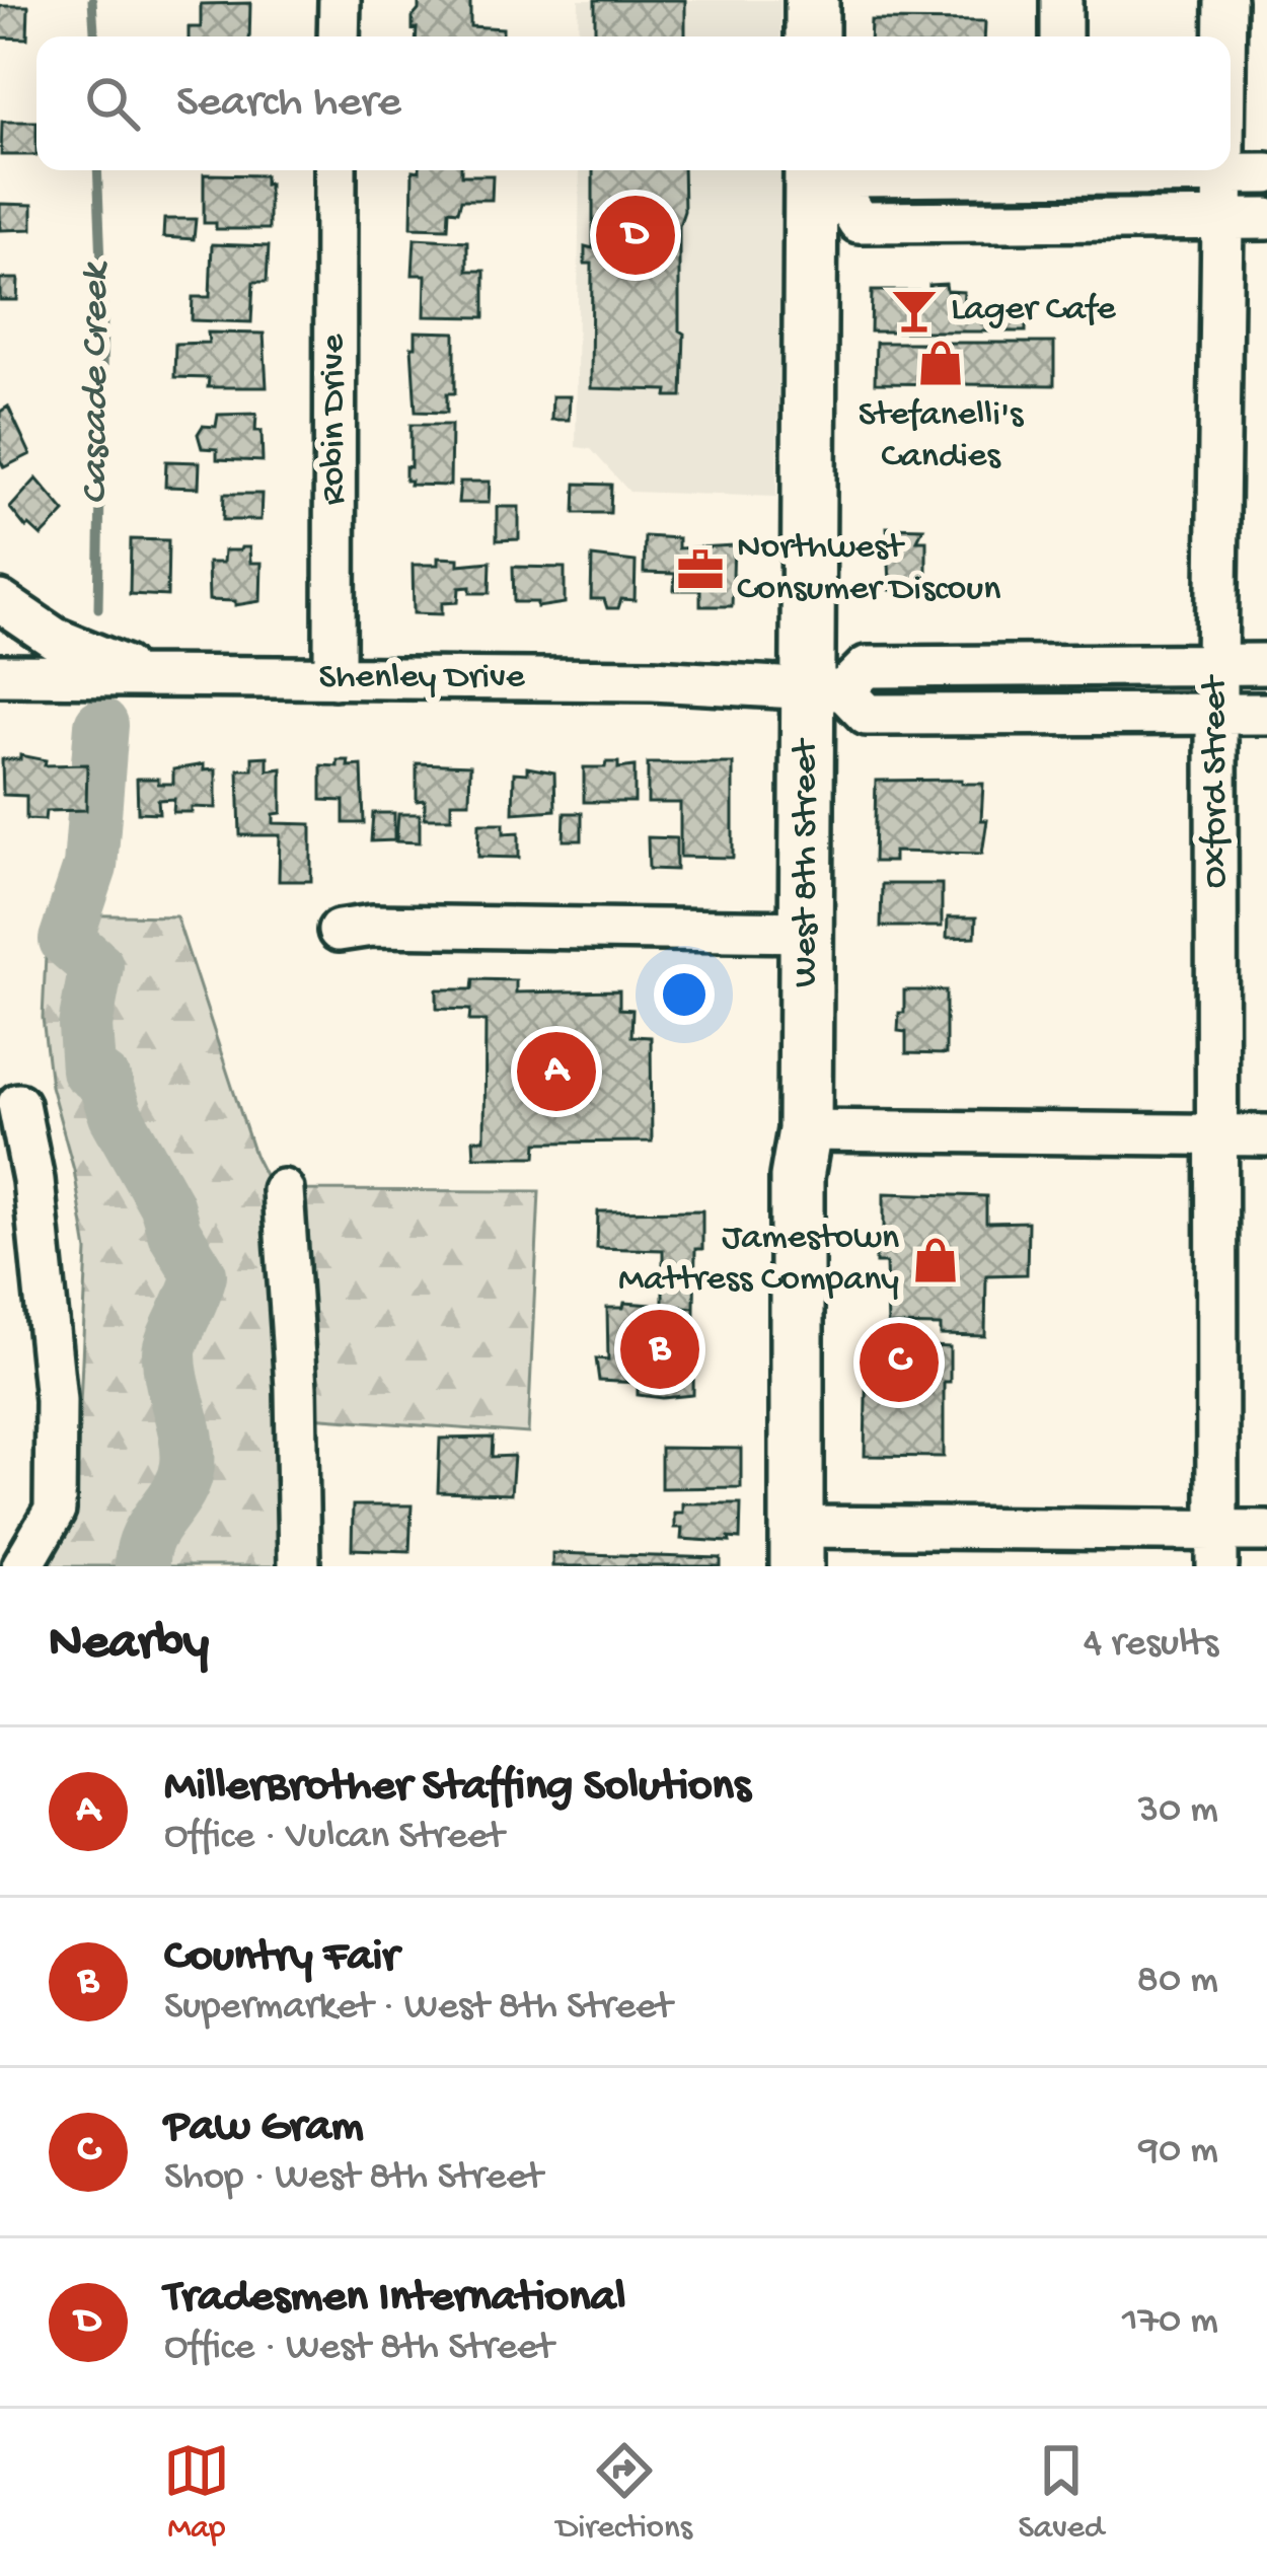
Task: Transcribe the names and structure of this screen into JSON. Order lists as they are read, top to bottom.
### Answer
{
  "streets": {
    "main road": ["West 8th Street"],
    "street": ["Robin Drive", "Shenley Drive", "Oxford Street"]
  },
  "crossings": [
    ["Robin Drive", "Shenley Drive"],
    ["Shenley Drive", "Oxford Street"],
    ["Shenley Drive", "West 8th Street"]
  ],
  "water": ["Cascade Creek"],
  "places": {
    "bar": ["Lager Cafe"],
    "shop": ["Stefanelli's Candies", "Jamestown Mattress Company"],
    "office": ["Northwest Consumer Discoun"]
  },
  "page": {
    "search": "Search here",
    "pins": [
      "D",
      "A",
      "B",
      "C"
    ],
    "heading": ["Nearby", "4 results"],
    "list": [
      {
        "mark": "A",
        "name": "MillerBrother Staffing Solutions",
        "note": "Office · Vulcan Street",
        "value": "30 m"
      },
      {
        "mark": "B",
        "name": "Country Fair",
        "note": "Supermarket · West 8th Street",
        "value": "80 m"
      },
      {
        "mark": "C",
        "name": "Paw Gram",
        "note": "Shop · West 8th Street",
        "value": "90 m"
      },
      {
        "mark": "D",
        "name": "Tradesmen International",
        "note": "Office · West 8th Street",
        "value": "170 m"
      }
    ],
    "nav": ["Map", "Directions", "Saved"]
  }
}
